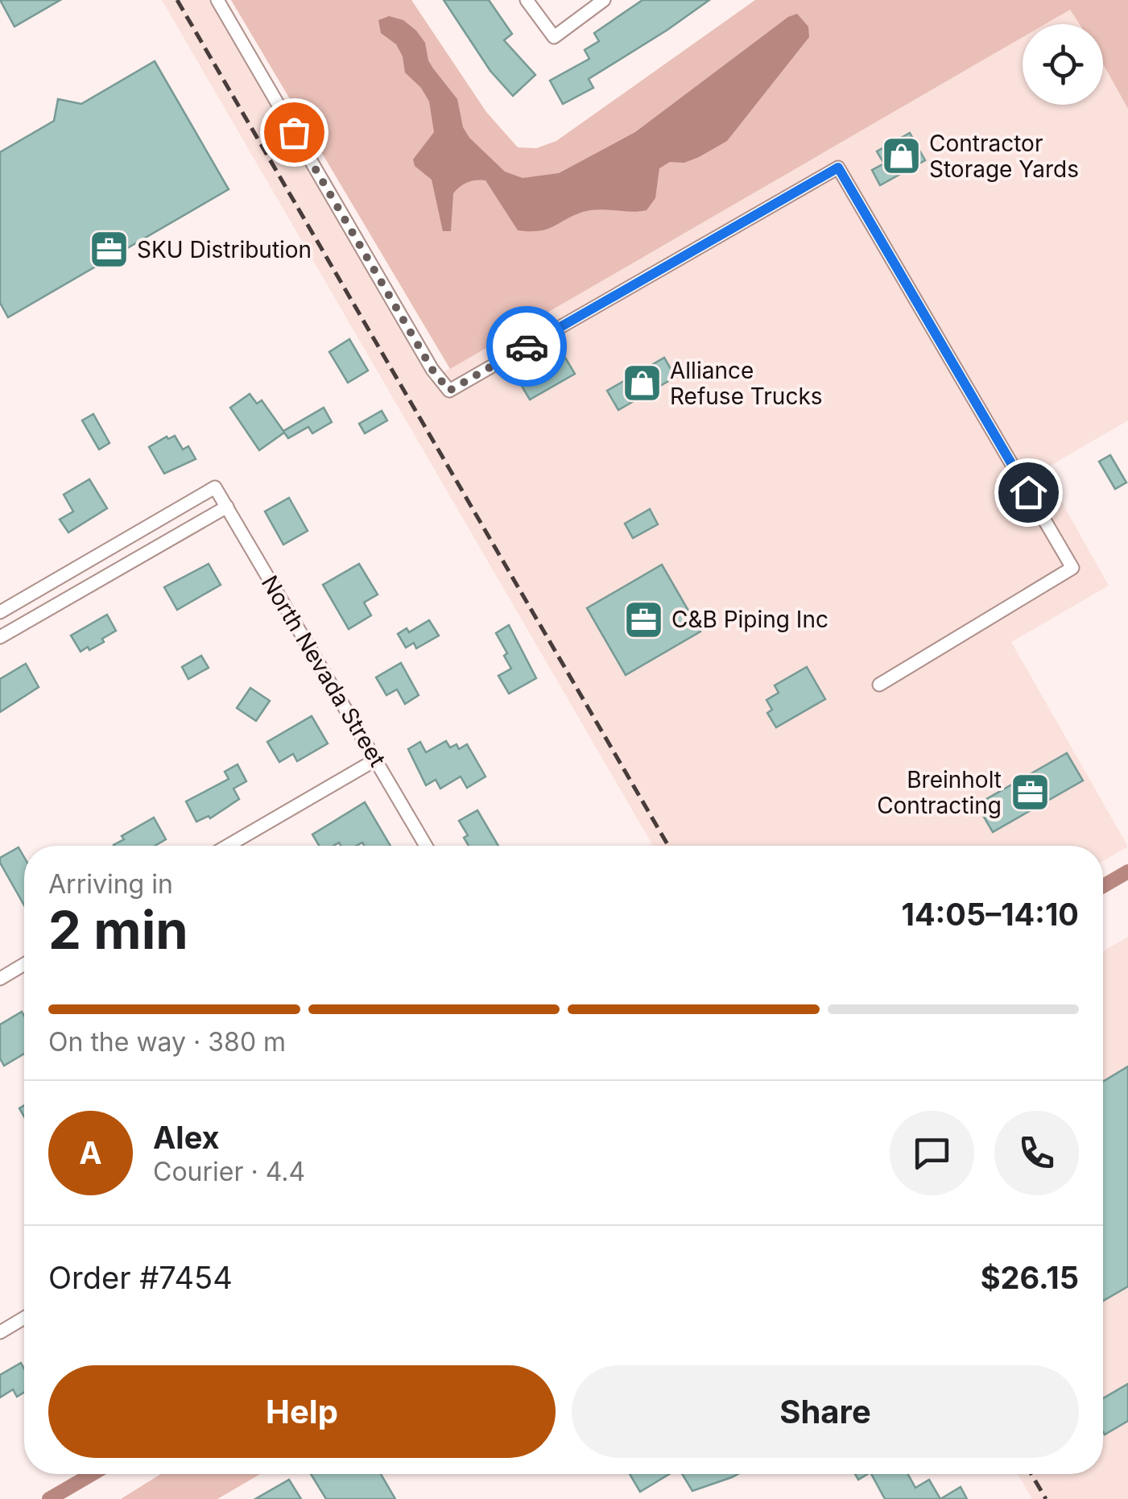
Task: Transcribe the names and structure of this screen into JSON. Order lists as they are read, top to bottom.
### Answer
{
  "streets": {
    "street": ["North Nevada Street"]
  },
  "places": {
    "shop": ["Contractor Storage Yards", "Alliance Refuse Trucks"],
    "office": ["SKU Distribution", "C&B Piping Inc", "Breinholt Contracting"]
  },
  "page": {
    "heading": ["2 min", "Arriving in", "14:05–14:10"],
    "panel": [
      "Alex",
      "Courier · 4.4",
      "Order #7454",
      "$26.15"
    ],
    "bar": "On the way · 380 m",
    "round": "A",
    "buttons": ["Help", "Share"]
  }
}
